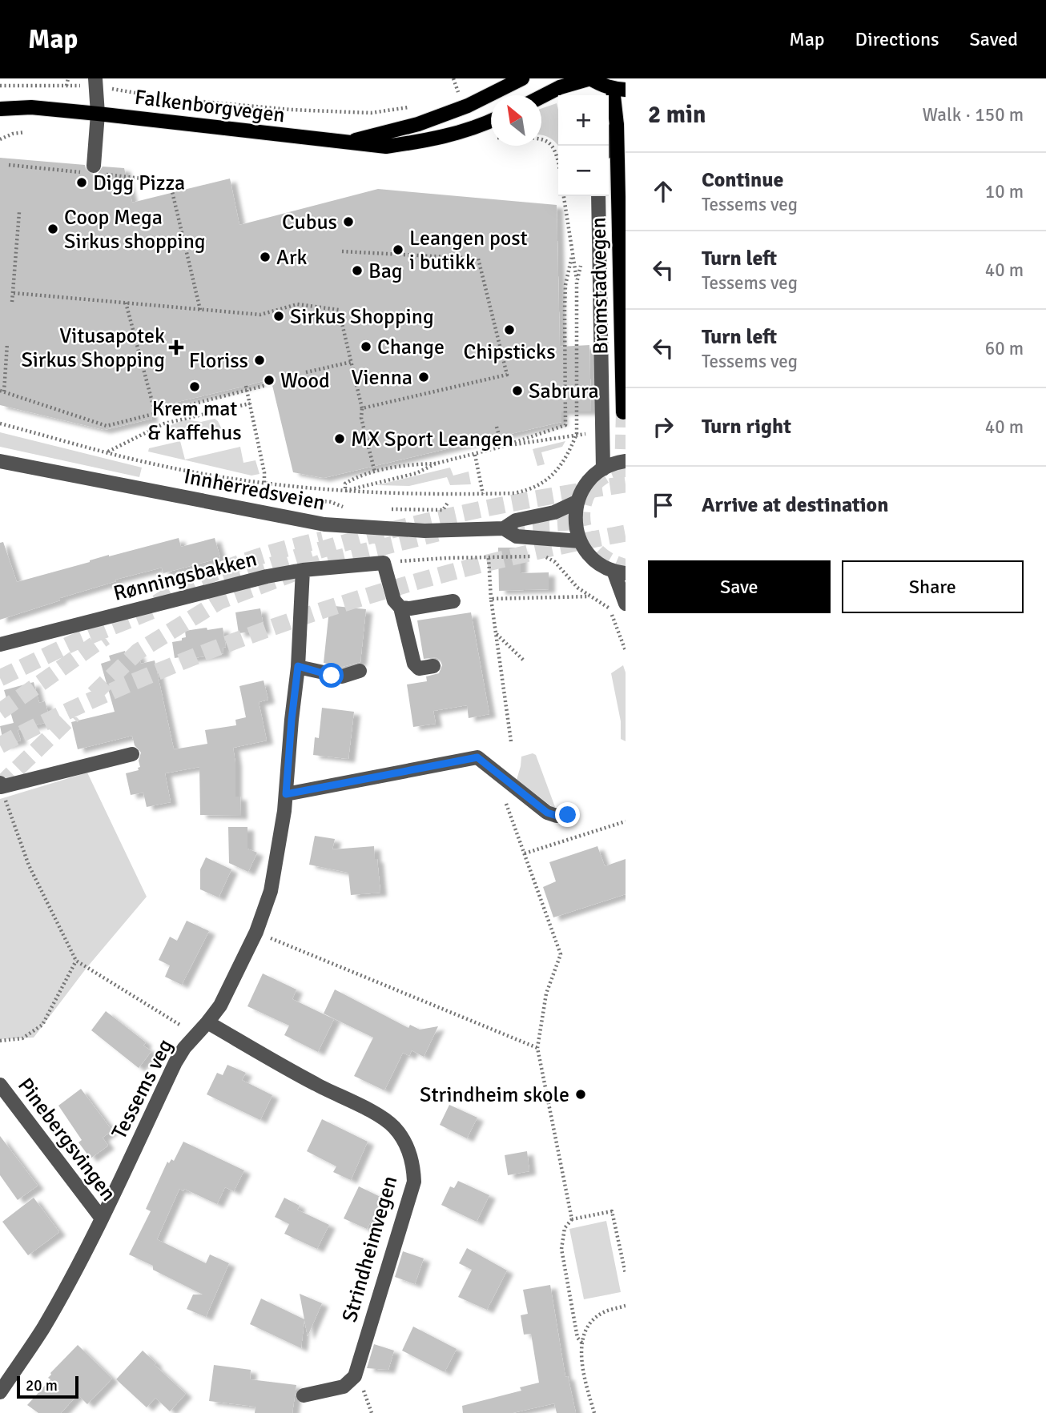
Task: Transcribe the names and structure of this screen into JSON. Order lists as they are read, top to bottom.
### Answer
{
  "streets": {
    "main road": ["Falkenborgvegen", "Bromstadvegen"],
    "street": [
      "Innherredsveien",
      "Rønningsbakken",
      "Tessems veg",
      "Pinebergsvingen",
      "Strindheimvegen"
    ]
  },
  "crossings": [
    ["Rønningsbakken", "Tessems veg"],
    ["Tessems veg", "Pinebergsvingen"],
    ["Tessems veg", "Strindheimvegen"]
  ],
  "places": {
    "other": [
      "Digg Pizza",
      "Cubus",
      "Coop Mega Sirkus shopping",
      "Leangen post i butikk",
      "Ark",
      "Bag",
      "Sirkus Shopping",
      "Chipsticks",
      "Change",
      "Floriss",
      "Vienna",
      "Wood",
      "Krem mat & kaffehus",
      "Sabrura",
      "MX Sport Leangen",
      "Strindheim skole"
    ],
    "health": ["Vitusapotek Sirkus Shopping"]
  },
  "scale_bar": "20 m",
  "north": "top left",
  "page": {
    "header": "Map",
    "nav": ["Map", "Directions", "Saved"],
    "heading": ["2 min", "Walk · 150 m"],
    "map_buttons": ["+", "−"],
    "list": [
      ["Continue", "Tessems veg", "10 m"],
      ["Turn left", "Tessems veg", "40 m"],
      ["Turn left", "Tessems veg", "60 m"],
      ["Turn right", "40 m"],
      "Arrive at destination"
    ],
    "buttons": ["Save", "Share"],
    "scale": "20 m"
  }
}
